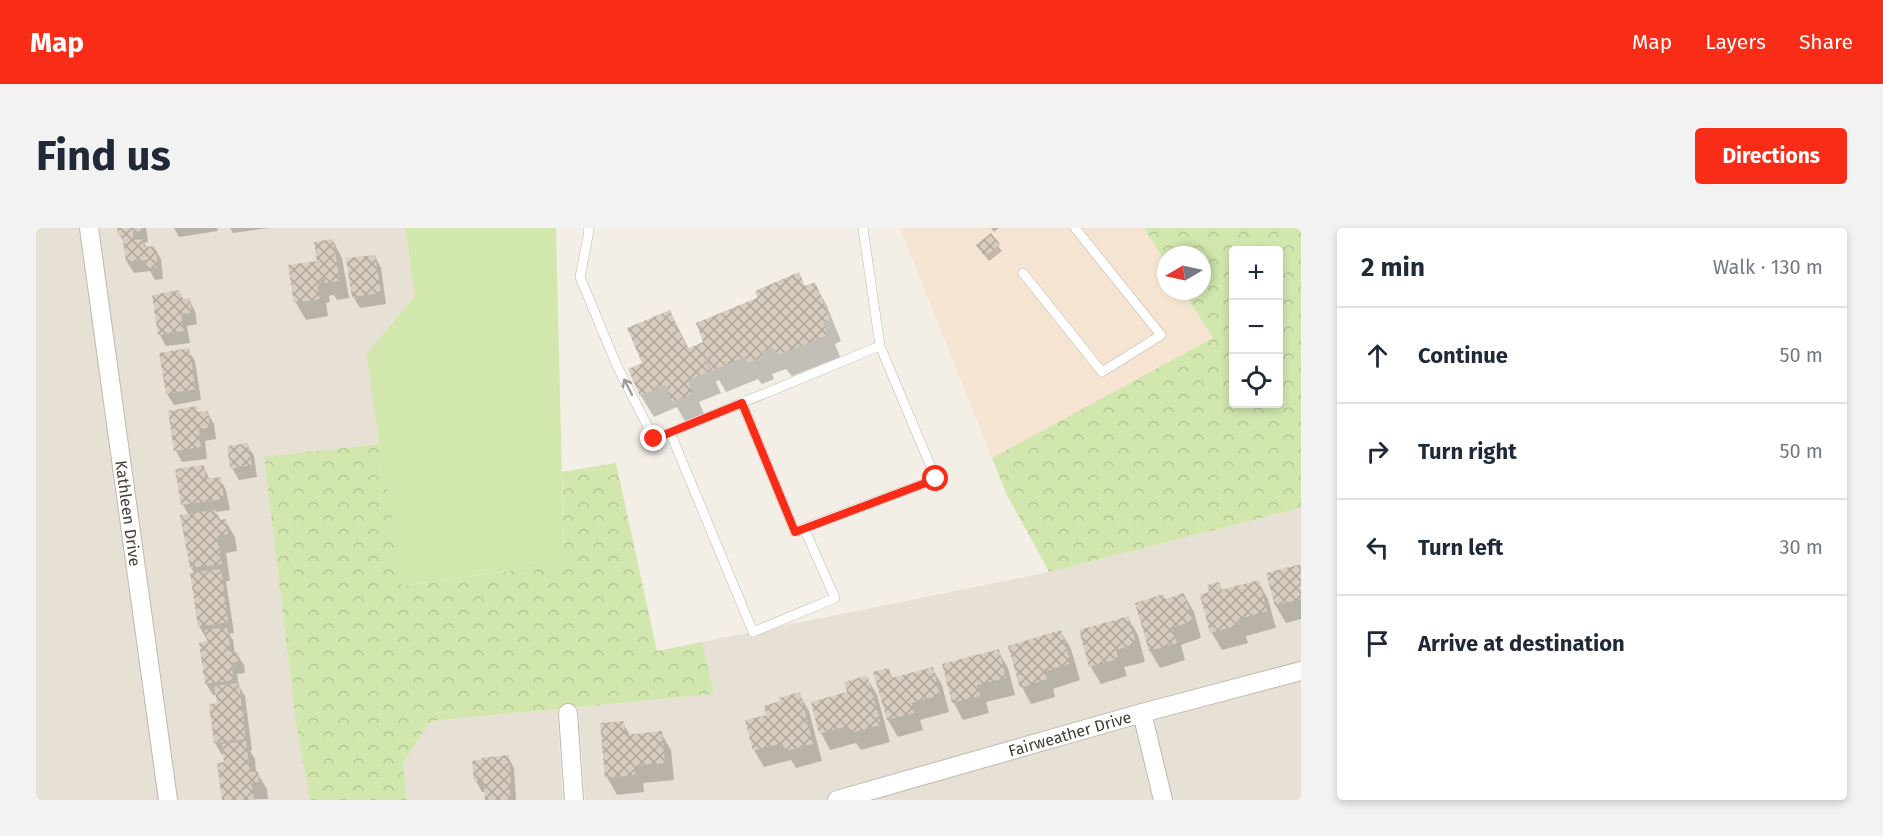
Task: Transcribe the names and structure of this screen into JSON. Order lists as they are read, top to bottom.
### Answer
{
  "streets": {
    "street": ["Kathleen Drive", "Fairweather Drive"]
  },
  "north": "left",
  "page": {
    "header": "Map",
    "nav": ["Map", "Layers", "Share"],
    "buttons": "Directions",
    "title": "Find us",
    "heading": ["2 min", "Walk · 130 m"],
    "map_buttons": ["+", "−"],
    "list": [
      ["Continue", "50 m"],
      ["Turn right", "50 m"],
      ["Turn left", "30 m"],
      "Arrive at destination"
    ]
  }
}
